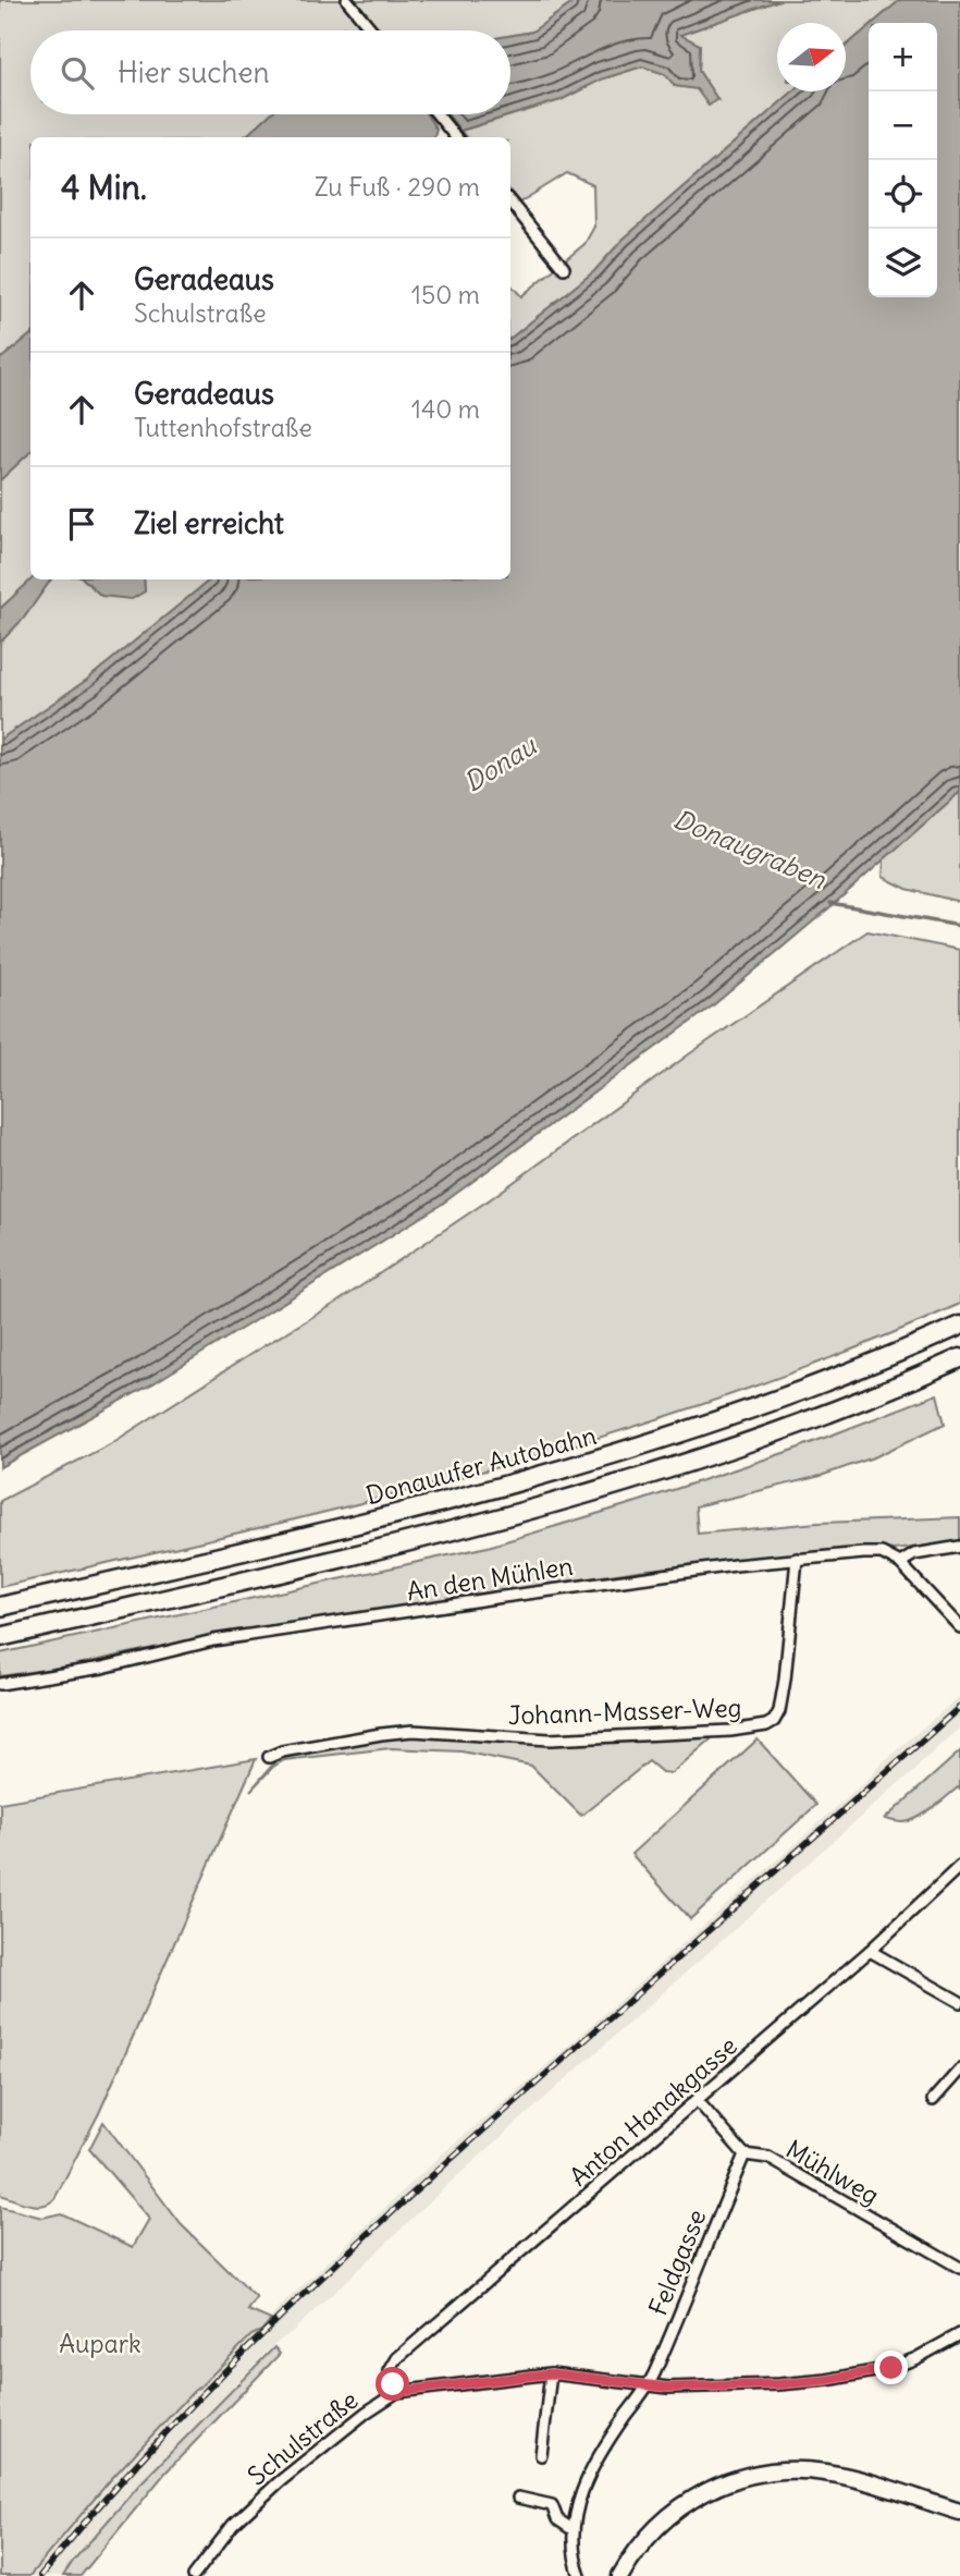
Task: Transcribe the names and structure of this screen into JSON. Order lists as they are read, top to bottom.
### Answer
{
  "streets": {
    "highway": ["Donauufer Autobahn"],
    "street": [
      "An den Mühlen",
      "Johann-Masser-Weg",
      "Anton Hanakgasse",
      "Mühlweg",
      "Feldgasse",
      "Schulstraße"
    ]
  },
  "crossings": [
    ["An den Mühlen", "Johann-Masser-Weg"],
    ["Anton Hanakgasse", "Mühlweg"],
    ["Anton Hanakgasse", "Schulstraße"],
    ["Mühlweg", "Feldgasse"],
    ["Feldgasse", "Schulstraße"]
  ],
  "water": ["Donau", "Donaugraben"],
  "parks": ["Aupark"],
  "north": "right",
  "page": {
    "map_buttons": ["+", "−"],
    "search": "Hier suchen",
    "heading": ["4 Min.", "Zu Fuß · 290 m"],
    "list": [
      ["Geradeaus", "Schulstraße", "150 m"],
      ["Geradeaus", "Tuttenhofstraße", "140 m"],
      "Ziel erreicht"
    ]
  }
}
